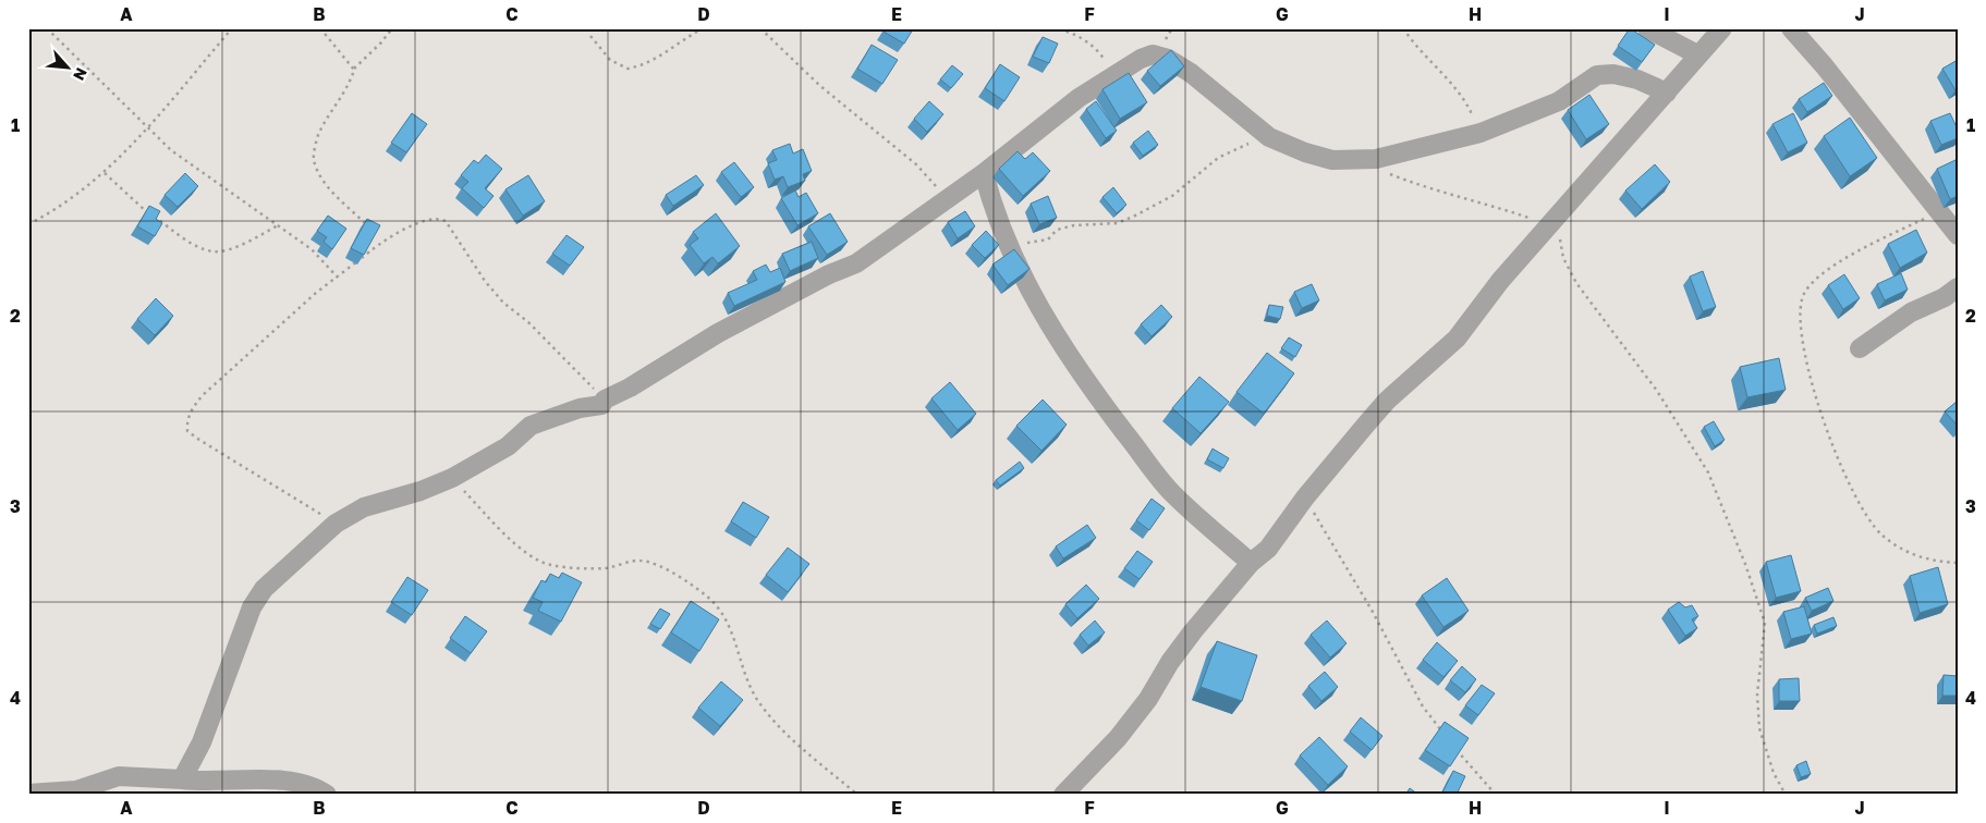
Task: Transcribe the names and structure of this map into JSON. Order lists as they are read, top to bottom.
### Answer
{
  "north": "bottom right",
  "grid": {
    "columns": [
      "A",
      "B",
      "C",
      "D",
      "E",
      "F",
      "G",
      "H",
      "I",
      "J"
    ],
    "rows": [
      "1",
      "2",
      "3",
      "4"
    ]
  }
}
